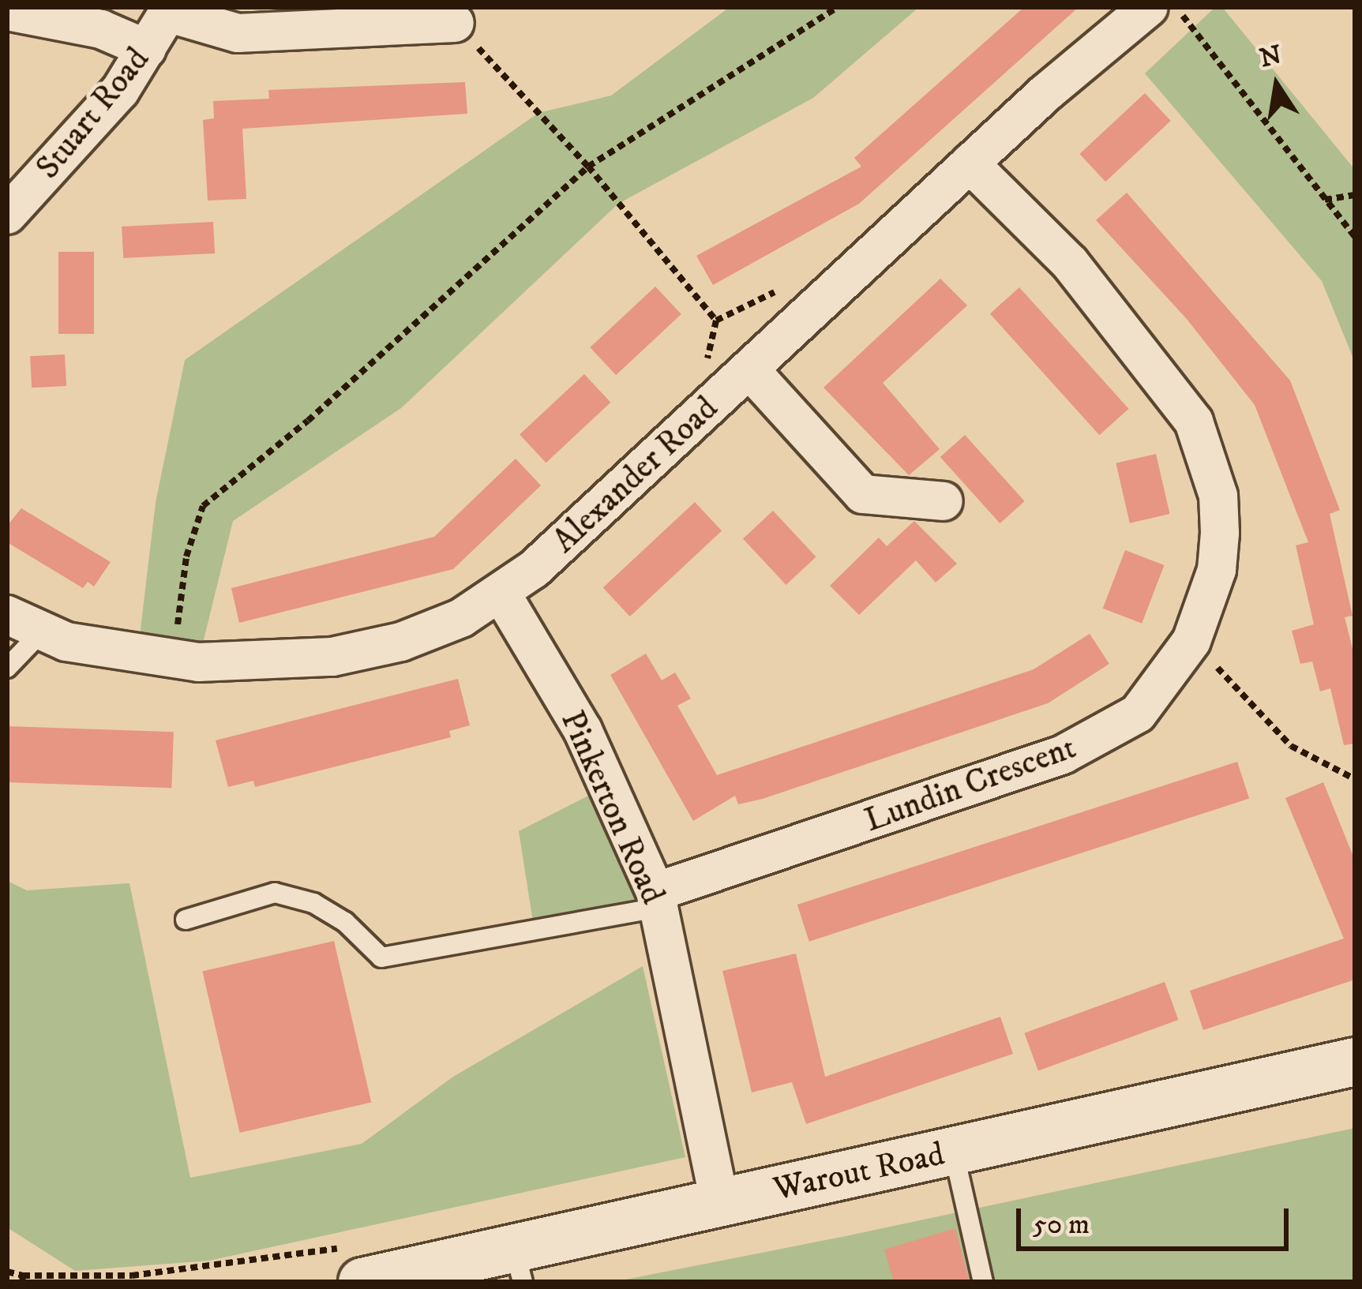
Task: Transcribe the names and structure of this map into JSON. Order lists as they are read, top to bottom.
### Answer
{
  "streets": {
    "street": [
      "Stuart Road",
      "Alexander Road",
      "Lundin Crescent",
      "Pinkerton Road",
      "Warout Road"
    ]
  },
  "crossings": [
    ["Alexander Road", "Lundin Crescent"],
    ["Alexander Road", "Pinkerton Road"],
    ["Lundin Crescent", "Pinkerton Road"],
    ["Pinkerton Road", "Warout Road"]
  ],
  "scale_bar": "50 m",
  "north": "top"
}
